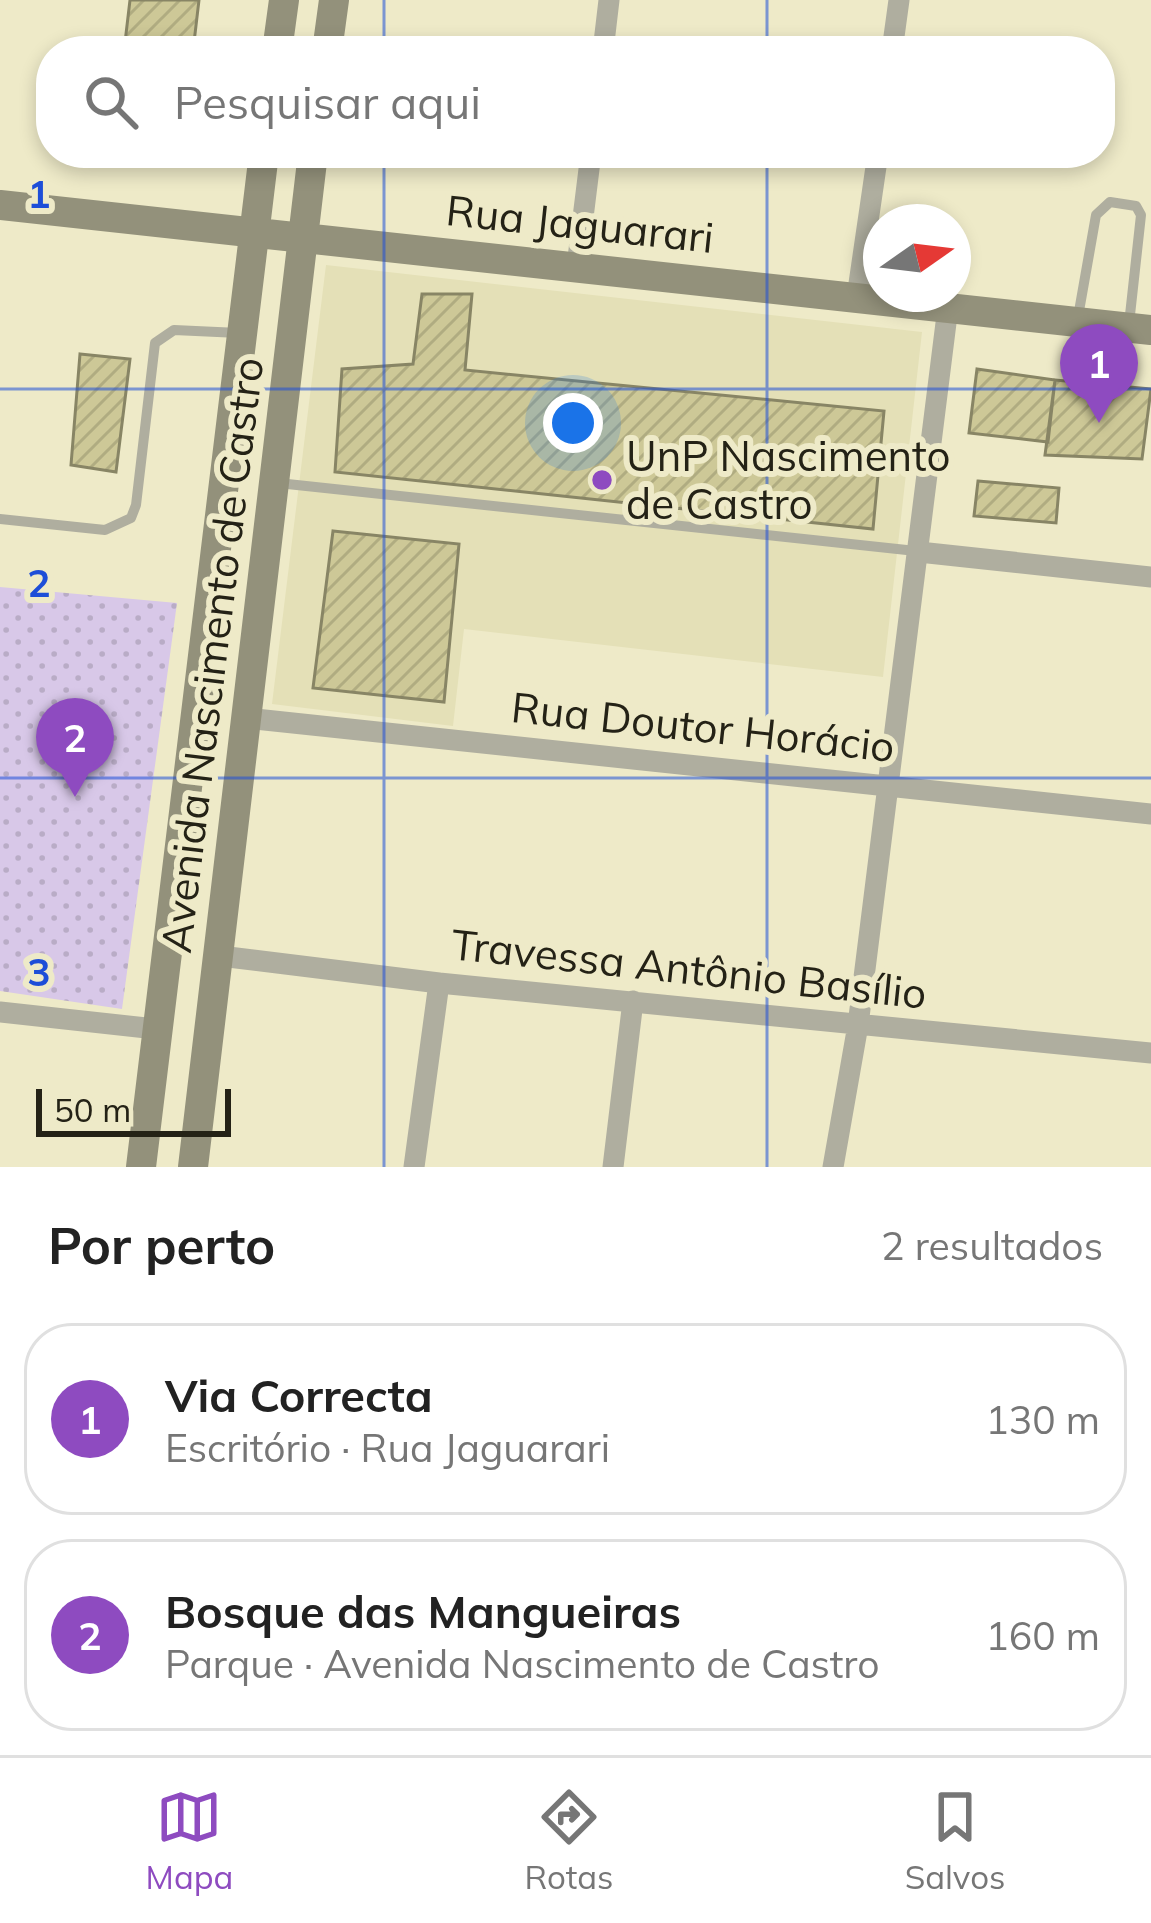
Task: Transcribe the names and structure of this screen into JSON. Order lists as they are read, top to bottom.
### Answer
{
  "streets": {
    "main road": ["Rua Jaguarari", "Avenida Nascimento de Castro"],
    "street": ["Rua Doutor Horácio", "Travessa Antônio Basílio"]
  },
  "crossings": [
    ["Rua Jaguarari", "Avenida Nascimento de Castro"],
    ["Avenida Nascimento de Castro", "Rua Doutor Horácio"],
    ["Avenida Nascimento de Castro", "Travessa Antônio Basílio"]
  ],
  "places": ["UnP Nascimento de Castro"],
  "scale_bar": "50 m",
  "north": "right",
  "page": {
    "search": "Pesquisar aqui",
    "pins": ["1", "2"],
    "scale": "50 m",
    "heading": ["Por perto", "2 resultados"],
    "list": [
      {
        "mark": "1",
        "name": "Via Correcta",
        "note": "Escritório · Rua Jaguarari",
        "value": "130 m"
      },
      {
        "mark": "2",
        "name": "Bosque das Mangueiras",
        "note": "Parque · Avenida Nascimento de Castro",
        "value": "160 m"
      }
    ],
    "nav": ["Mapa", "Rotas", "Salvos"]
  },
  "grid": {
    "rows": ["1", "2", "3"]
  }
}
